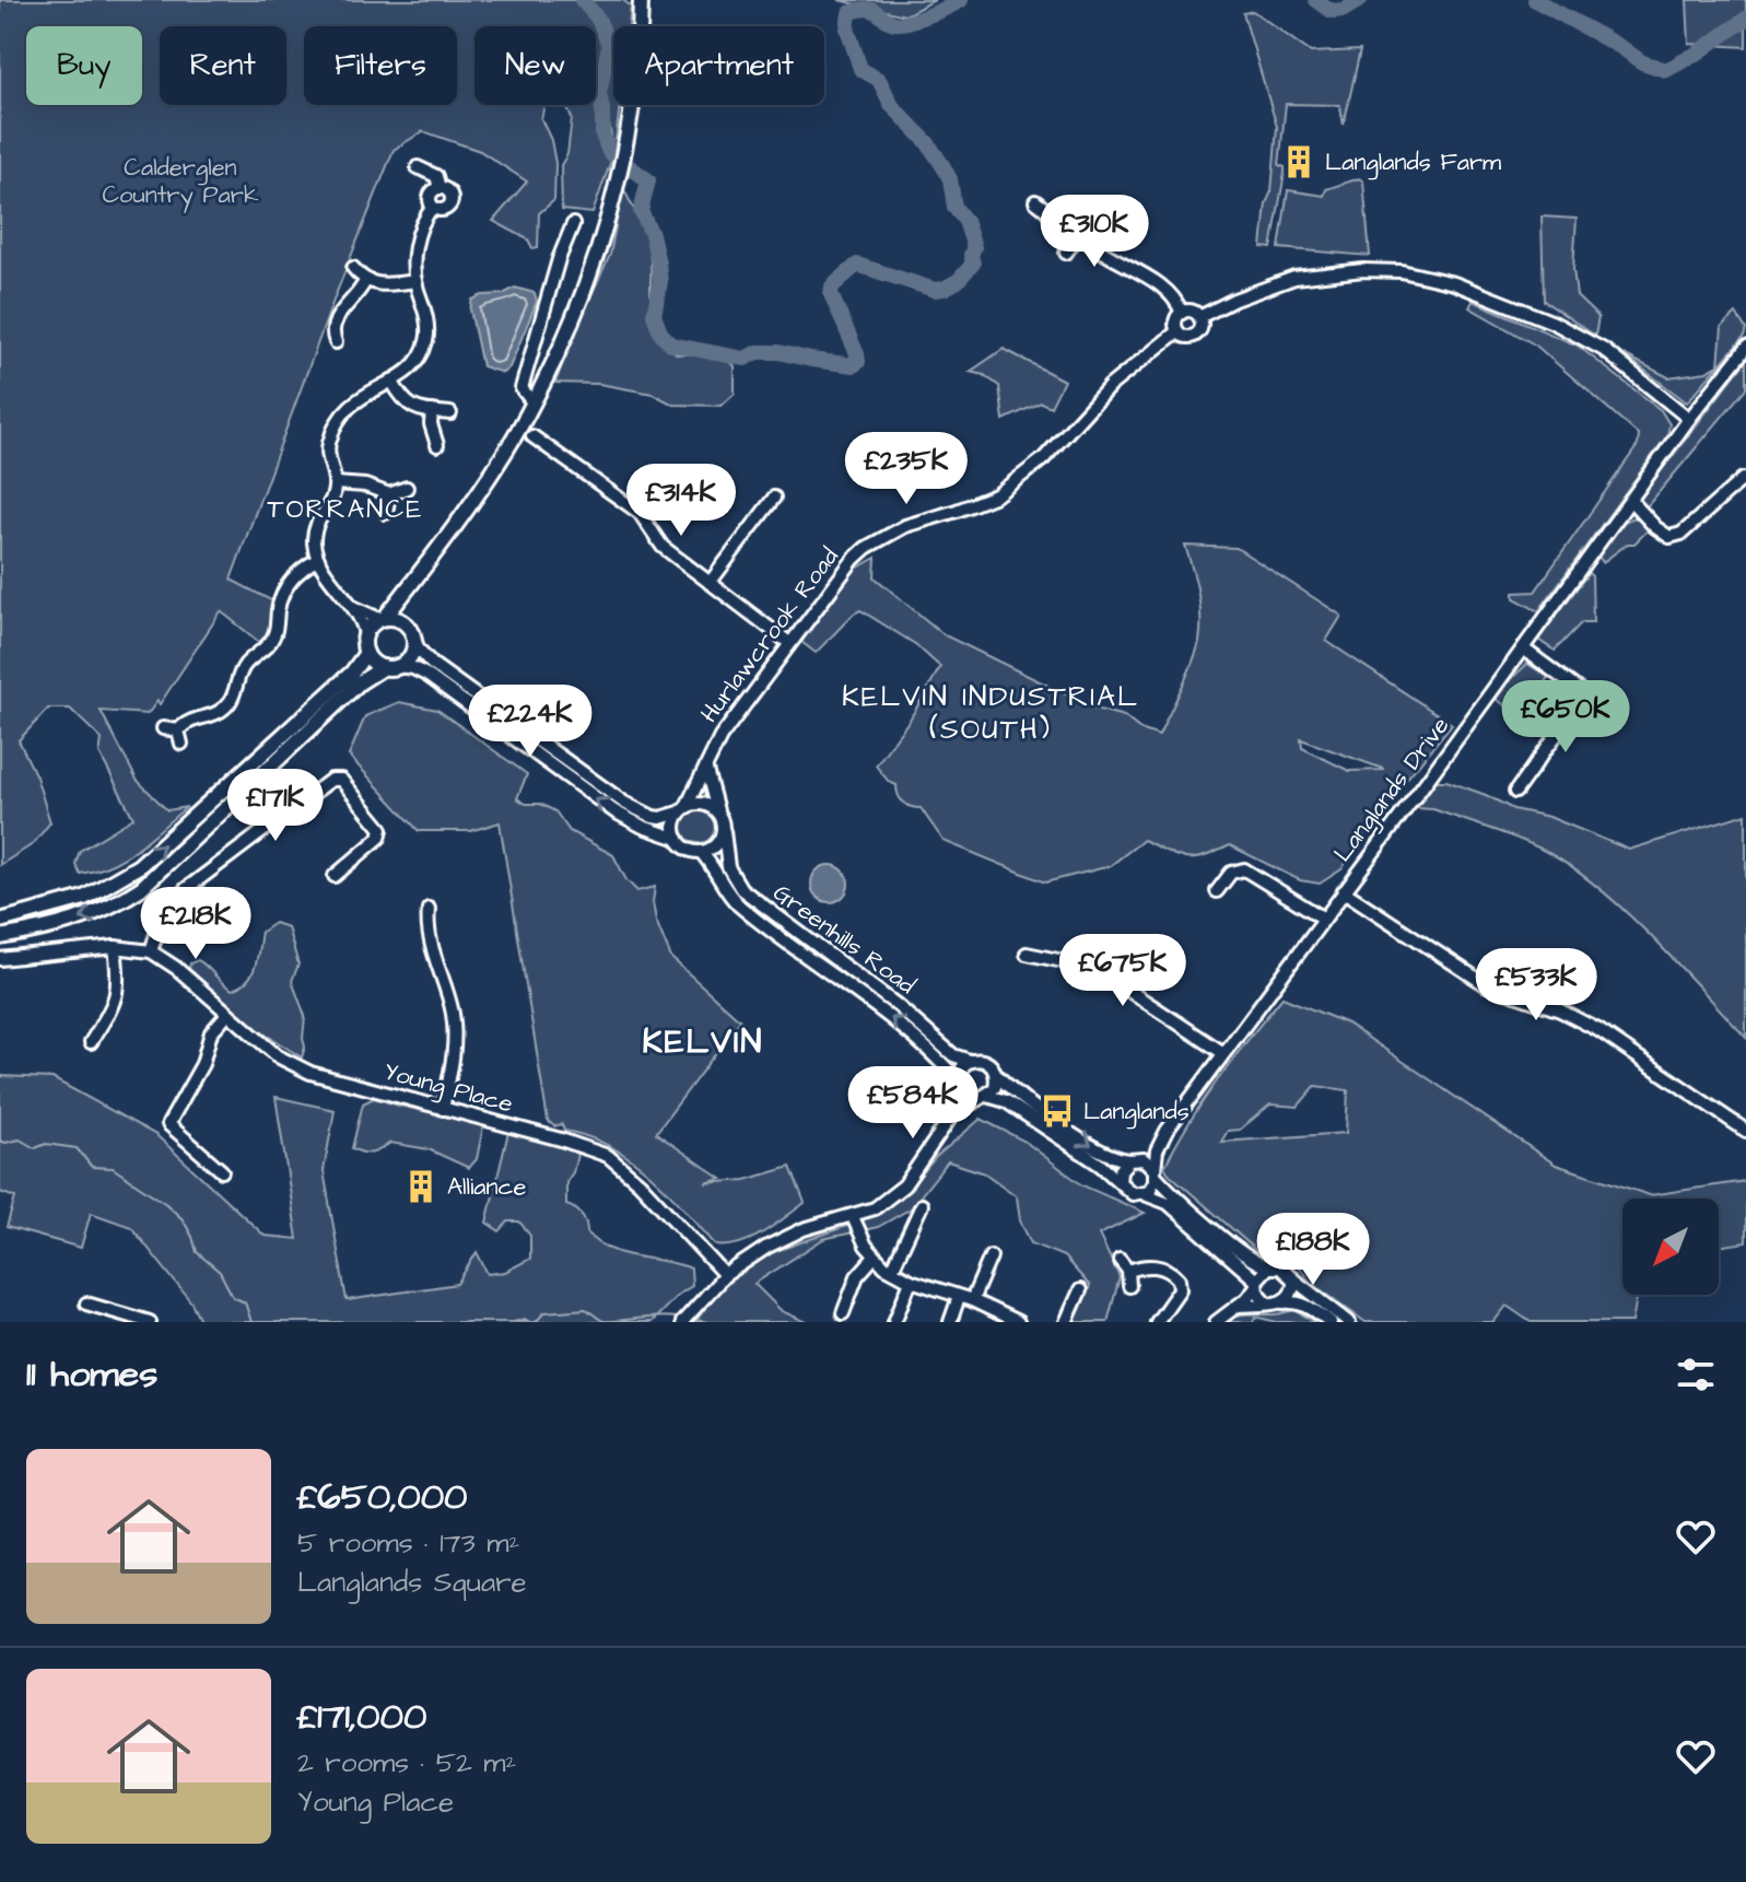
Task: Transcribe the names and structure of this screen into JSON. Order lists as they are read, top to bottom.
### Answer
{
  "streets": {
    "street": [
      "Hurlawcrook Road",
      "Langlands Drive",
      "Greenhills Road",
      "Young Place"
    ]
  },
  "crossings": [
    ["Hurlawcrook Road", "Greenhills Road"]
  ],
  "districts": ["TORRANCE", "KELVIN INDUSTRIAL (SOUTH)", "KELVIN"],
  "parks": ["Calderglen Country Park"],
  "places": {
    "building": ["Langlands Farm", "Alliance"],
    "bus stop": ["Langlands"]
  },
  "north": "bottom left",
  "page": {
    "chip": [
      "Buy",
      "Rent",
      "Filters",
      "New",
      "Apartment"
    ],
    "price": [
      "£310K",
      "£235K",
      "£314K",
      "£650K",
      "£224K",
      "£171K",
      "£218K",
      "£675K",
      "£533K",
      "£584K",
      "£188K"
    ],
    "heading": "11 homes",
    "list": [
      {
        "name": "£650,000",
        "note": "5 rooms · 173 m² · Langlands Square"
      },
      {
        "name": "£171,000",
        "note": "2 rooms · 52 m² · Young Place"
      }
    ]
  }
}
